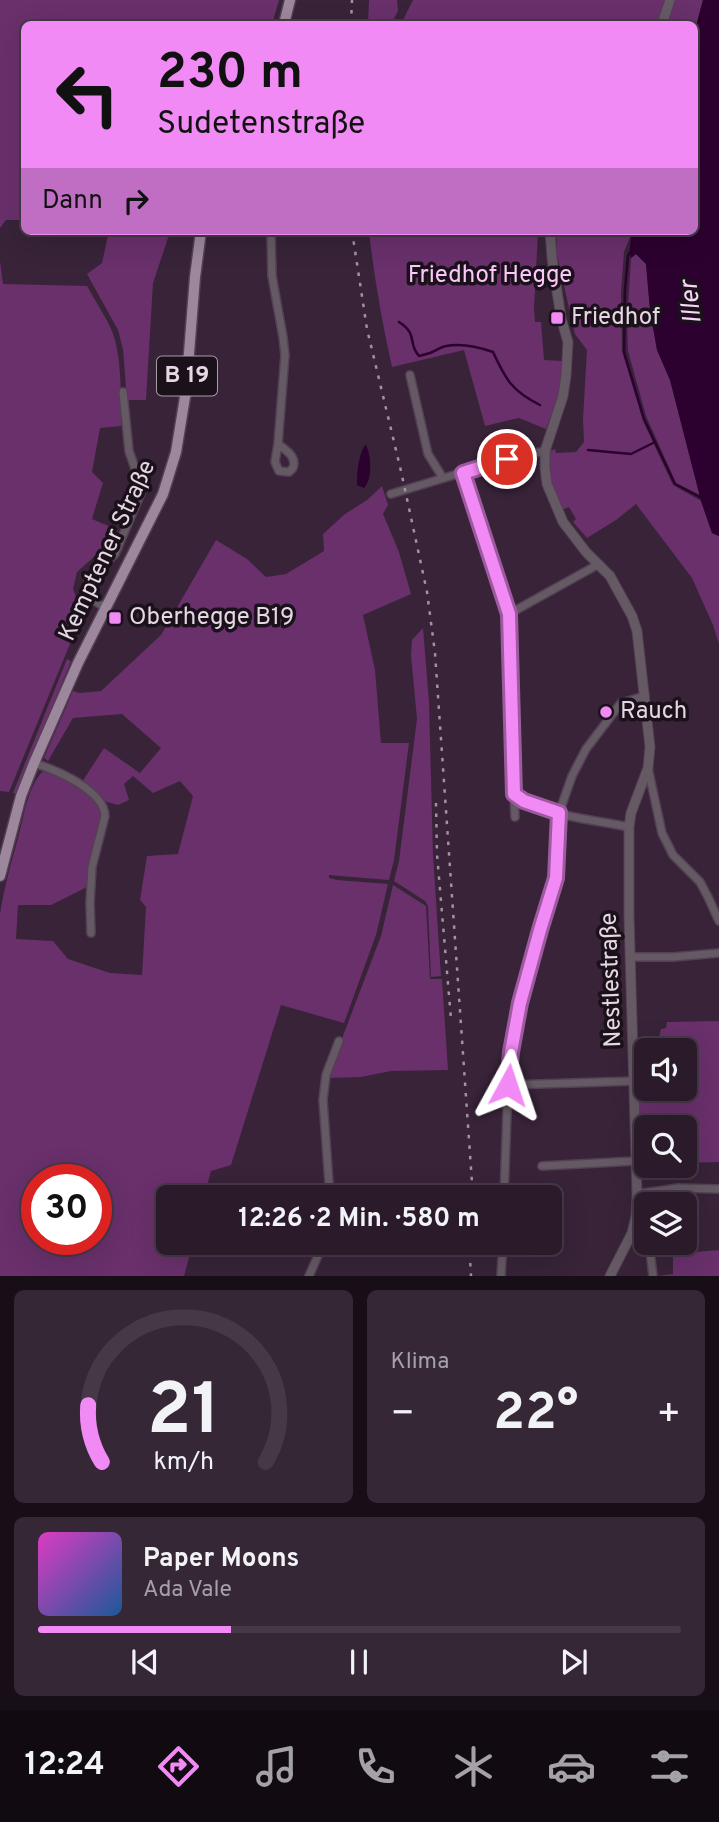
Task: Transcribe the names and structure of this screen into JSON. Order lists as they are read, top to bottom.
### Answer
{
  "streets": {
    "main road": ["B 19", "Kemptener Straße"],
    "street": ["Nestlestraße"]
  },
  "water": ["Iller"],
  "parks": ["Friedhof Hegge"],
  "places": {
    "transit": ["Friedhof", "Oberhegge B19"],
    "other": ["Rauch"]
  },
  "page": {
    "turn": ["230 m", "Sudetenstraße"],
    "then": "Dann",
    "limit": "30",
    "trip": "12:26 · 2 Min. · 580 m",
    "tile": "Klima",
    "heat": ["−", "22°", "+"],
    "song": ["Paper Moons", "Ada Vale"],
    "tabs": "12:24",
    "gauge": ["21", "km/h"]
  }
}
